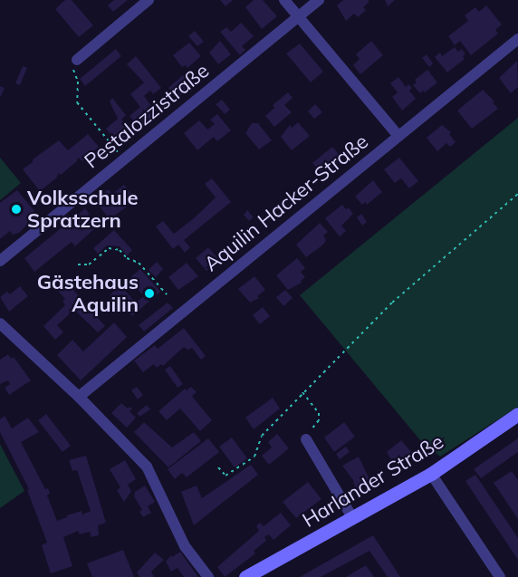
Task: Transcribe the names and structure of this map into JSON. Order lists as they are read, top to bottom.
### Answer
{
  "streets": {
    "main road": ["Harlander Straße"],
    "street": ["Pestalozzistraße", "Aquilin Hacker-Straße"]
  },
  "places": ["Volksschule Spratzern", "Gästehaus Aquilin"]
}
